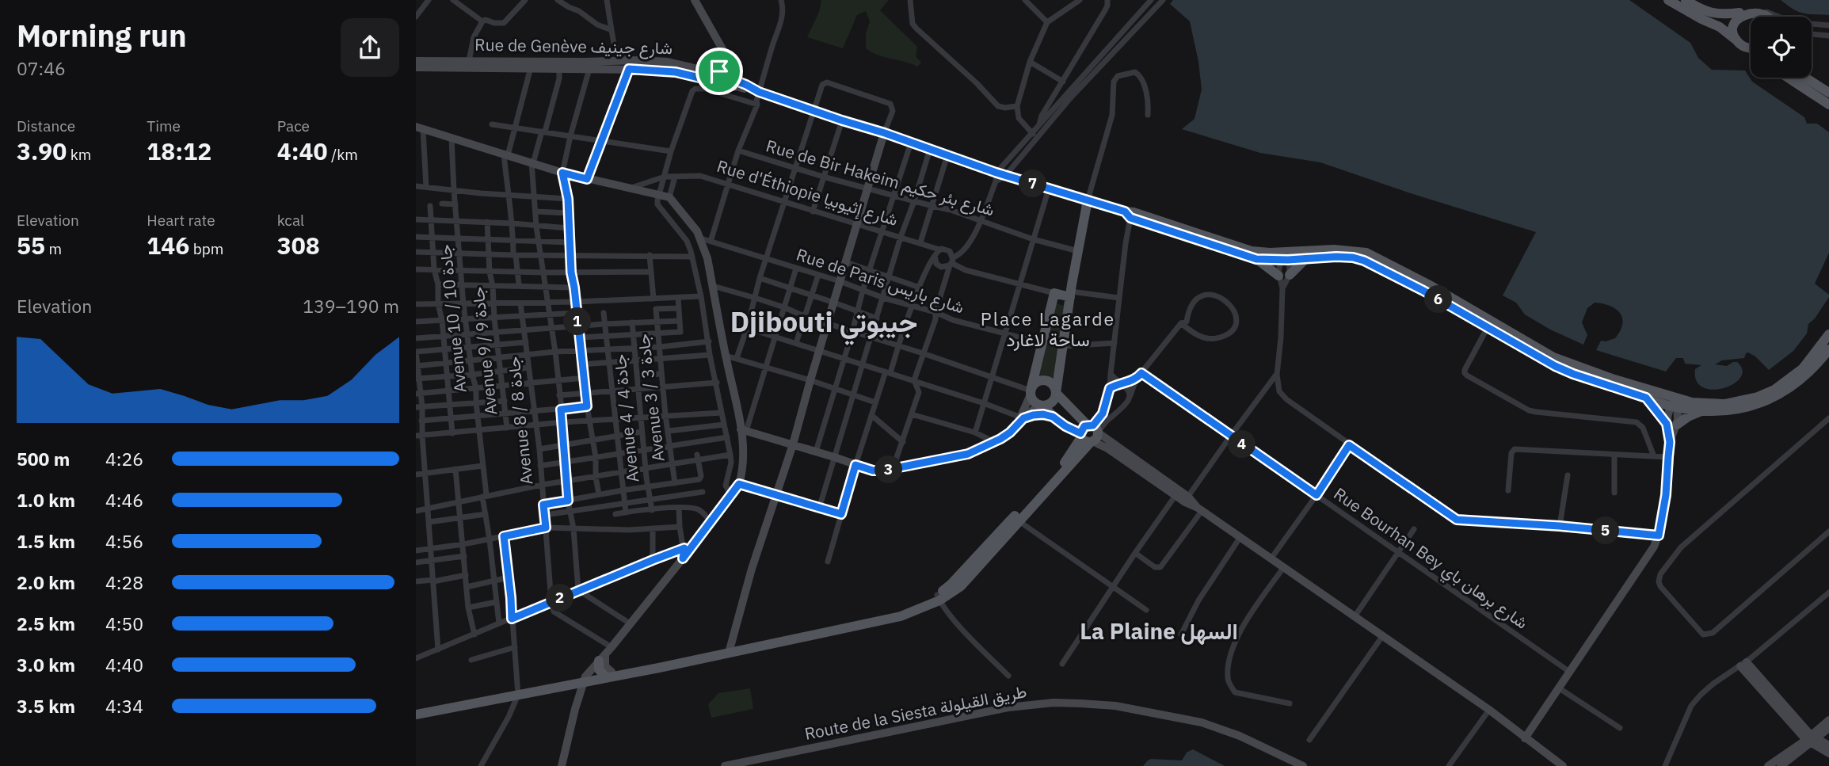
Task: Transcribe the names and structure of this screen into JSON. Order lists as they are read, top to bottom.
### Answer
{
  "streets": {
    "street": [
      "Rue de Genève شارع جينيف",
      "Rue de Bir Hakeim شارع بئر حكيم",
      "Rue d'Éthiopie شارع إثيوبيا",
      "Rue de Paris شارع باريس",
      "Avenue 10 / جادة 10",
      "Avenue 9 / جادة 9",
      "Avenue 3 / جادة 3",
      "Avenue 4 / جادة 4",
      "Avenue 8 / جادة 8",
      "Rue Bourhan Bey شارع برهان باي",
      "Route de la Siesta طريق القيلولة"
    ]
  },
  "districts": ["Place Lagarde ساحة لاغارد", "Djibouti جيبوتي", "La Plaine السهل"],
  "page": {
    "heading": ["Morning run", "07:46"],
    "stats": [
      ["Distance", "3.90 km"],
      ["Time", "18:12"],
      ["Pace", "4:40 /km"],
      ["Elevation", "55 m"],
      ["Heart rate", "146 bpm"],
      ["kcal", "308"]
    ],
    "pins": [
      "7",
      "6",
      "1",
      "4",
      "3",
      "5",
      "2"
    ],
    "chart": ["Elevation", "139–190 m"],
    "list": [
      {
        "name": "500 m",
        "note": "4:26"
      },
      {
        "name": "1.0 km",
        "note": "4:46"
      },
      {
        "name": "1.5 km",
        "note": "4:56"
      },
      {
        "name": "2.0 km",
        "note": "4:28"
      },
      {
        "name": "2.5 km",
        "note": "4:50"
      },
      {
        "name": "3.0 km",
        "note": "4:40"
      },
      {
        "name": "3.5 km",
        "note": "4:34"
      }
    ]
  }
}
